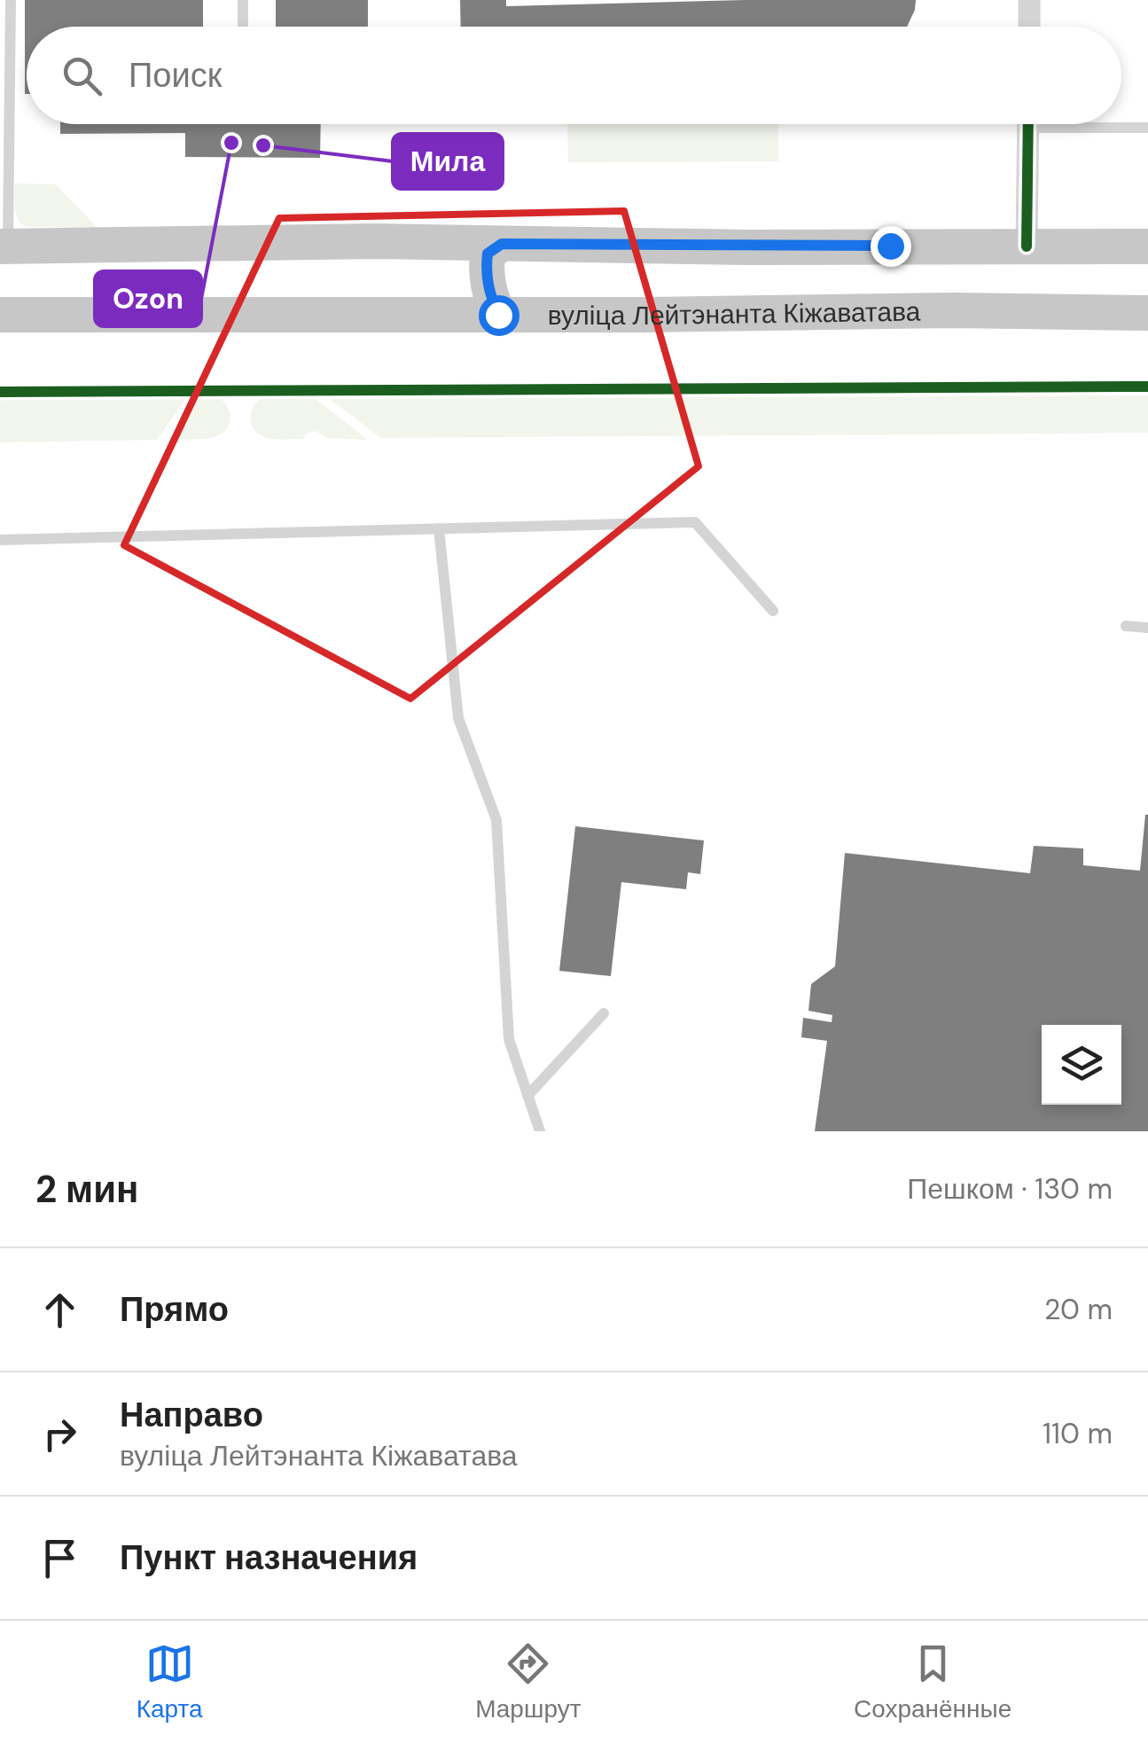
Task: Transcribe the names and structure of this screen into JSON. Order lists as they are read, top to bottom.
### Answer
{
  "streets": {
    "main road": ["вуліца Лейтэнанта Кіжаватава"]
  },
  "places": ["Ozon", "Мила"],
  "page": {
    "search": "Поиск",
    "heading": ["2 мин", "Пешком · 130 m"],
    "list": [
      ["Прямо", "20 m"],
      ["Направо", "вуліца Лейтэнанта Кіжаватава", "110 m"],
      "Пункт назначения"
    ],
    "nav": ["Карта", "Маршрут", "Сохранённые"]
  }
}
